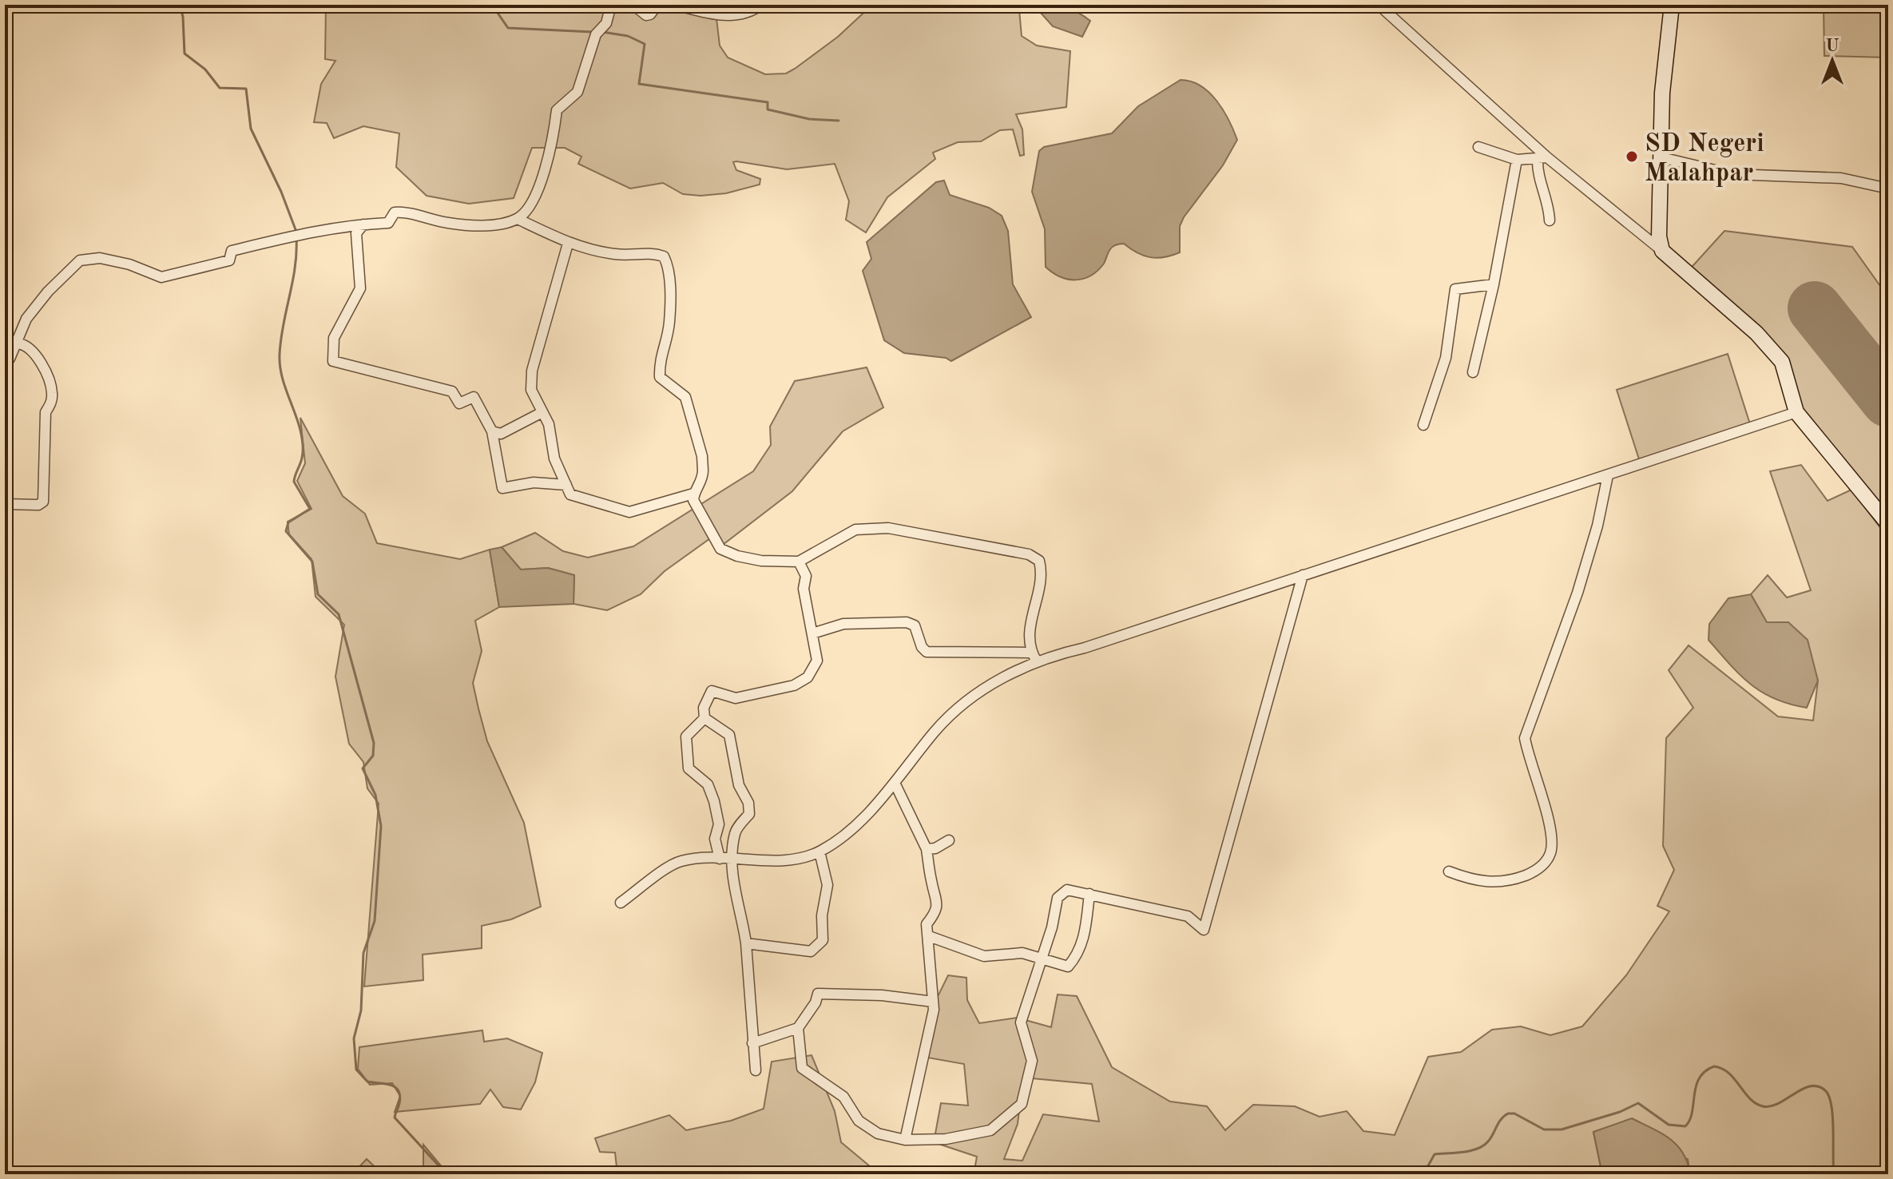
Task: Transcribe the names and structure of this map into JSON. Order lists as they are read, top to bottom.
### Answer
{
  "places": ["SD Negeri Malahpar"],
  "north": "top"
}
